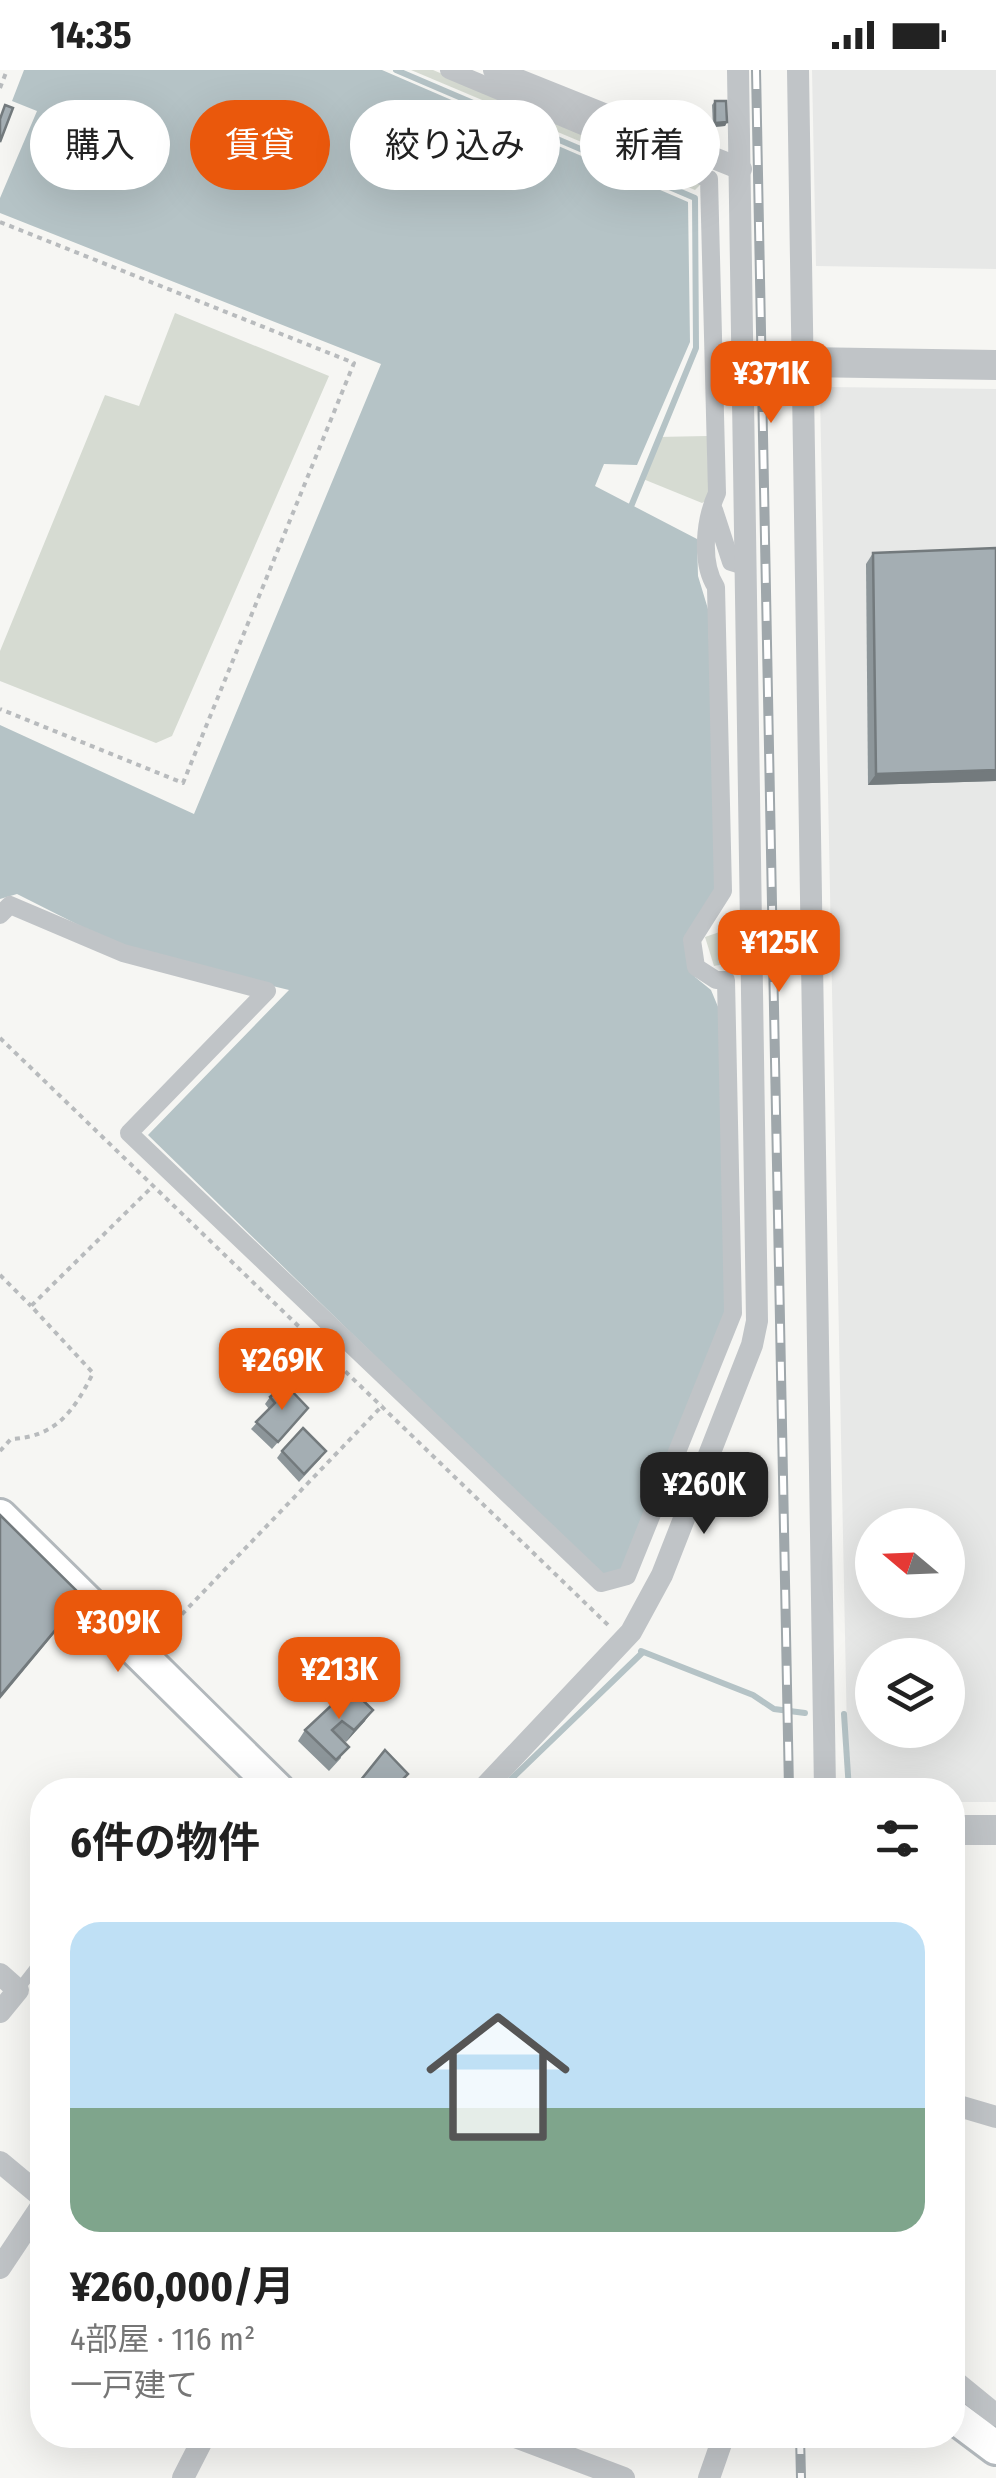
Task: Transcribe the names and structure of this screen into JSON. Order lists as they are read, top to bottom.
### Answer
{
  "north": "left",
  "page": {
    "status": "14:35",
    "chip": [
      "購入",
      "賃貸",
      "絞り込み",
      "新着"
    ],
    "price": [
      "¥371K",
      "¥125K",
      "¥269K",
      "¥260K",
      "¥309K",
      "¥213K"
    ],
    "heading": "6件の物件",
    "list": [
      {
        "name": "¥260,000/月",
        "note": "4部屋 · 116 m² · 一戸建て"
      }
    ]
  }
}
